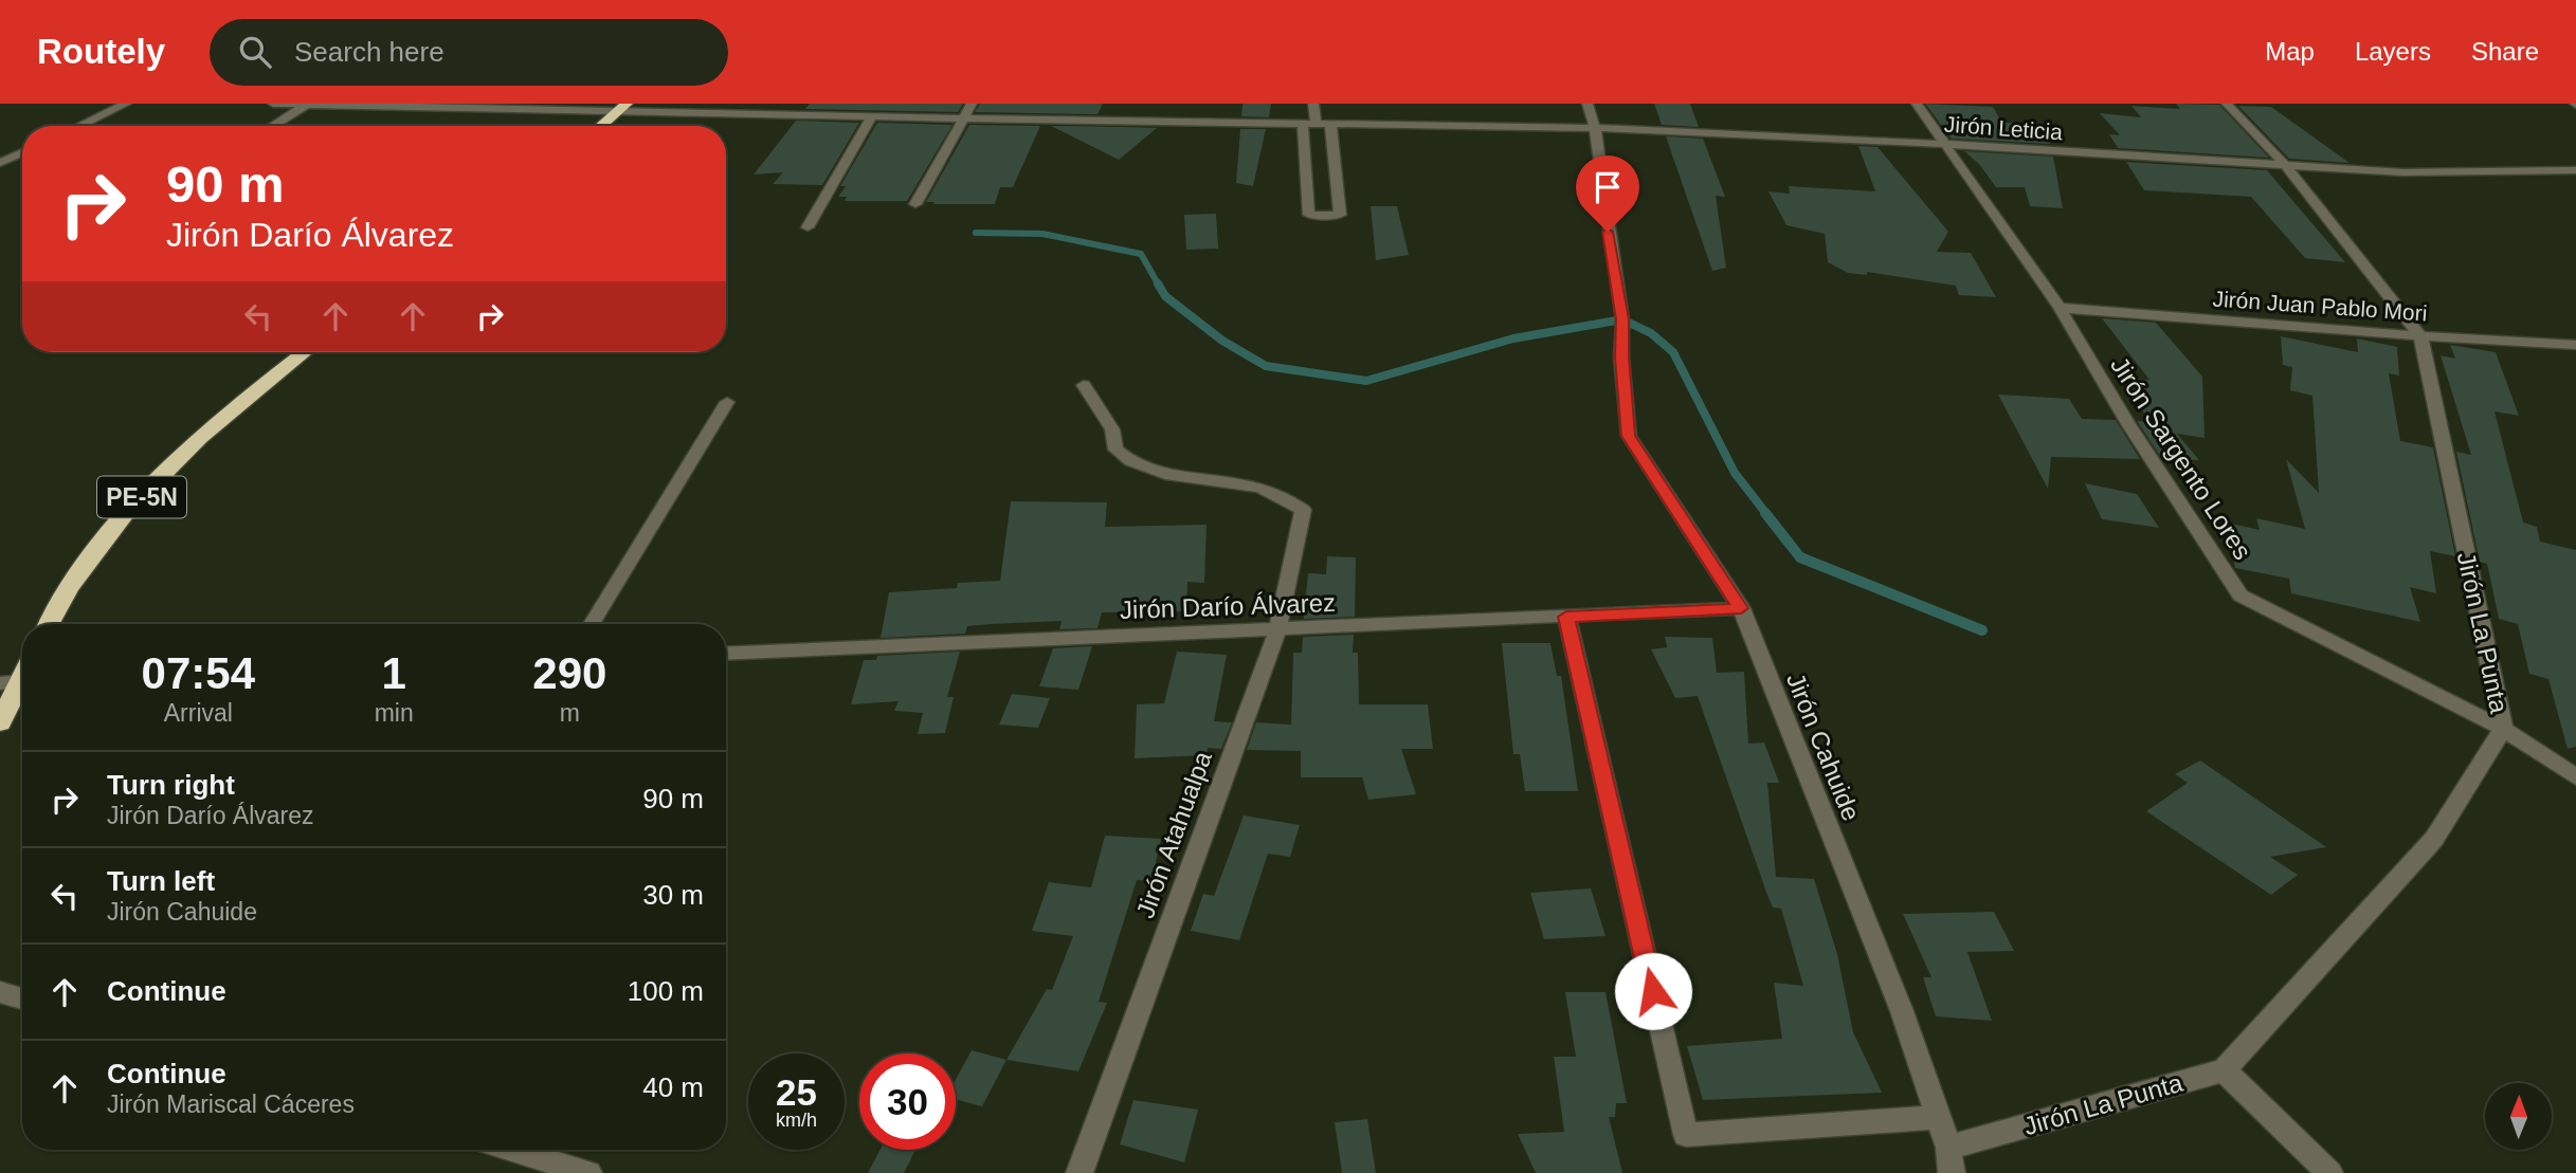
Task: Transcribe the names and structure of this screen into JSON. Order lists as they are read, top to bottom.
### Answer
{
  "streets": {
    "highway": ["PE-5N"],
    "street": [
      "Jirón Leticia",
      "Jirón Juan Pablo Mori",
      "Jirón Sargento Lores",
      "Jirón Darío Álvarez",
      "Jirón La Punta",
      "Jirón Cahuide",
      "Jirón Atahualpa"
    ]
  },
  "crossings": [
    ["Jirón Leticia", "Jirón Sargento Lores"],
    ["Jirón Leticia", "Jirón La Punta"],
    ["Jirón Leticia", "Jirón Cahuide"],
    ["Jirón Juan Pablo Mori", "Jirón Sargento Lores"],
    ["Jirón Juan Pablo Mori", "Jirón La Punta"],
    ["Jirón Sargento Lores", "Jirón La Punta"],
    ["Jirón Darío Álvarez", "Jirón Cahuide"],
    ["Jirón Darío Álvarez", "Jirón Atahualpa"],
    ["Jirón La Punta", "Jirón Cahuide"]
  ],
  "north": "top",
  "page": {
    "header": "Routely",
    "search": "Search here",
    "nav": ["Map", "Layers", "Share"],
    "turn": ["90 m", "Jirón Darío Álvarez"],
    "eta": [
      "07:54",
      "Arrival",
      "1",
      "min",
      "290",
      "m"
    ],
    "list": [
      {
        "name": "Turn right",
        "note": "Jirón Darío Álvarez",
        "value": "90 m"
      },
      {
        "name": "Turn left",
        "note": "Jirón Cahuide",
        "value": "30 m"
      },
      {
        "name": "Continue",
        "value": "100 m"
      },
      {
        "name": "Continue",
        "note": "Jirón Mariscal Cáceres",
        "value": "40 m"
      }
    ],
    "speed": "25 km/h",
    "limit": "30"
  }
}
